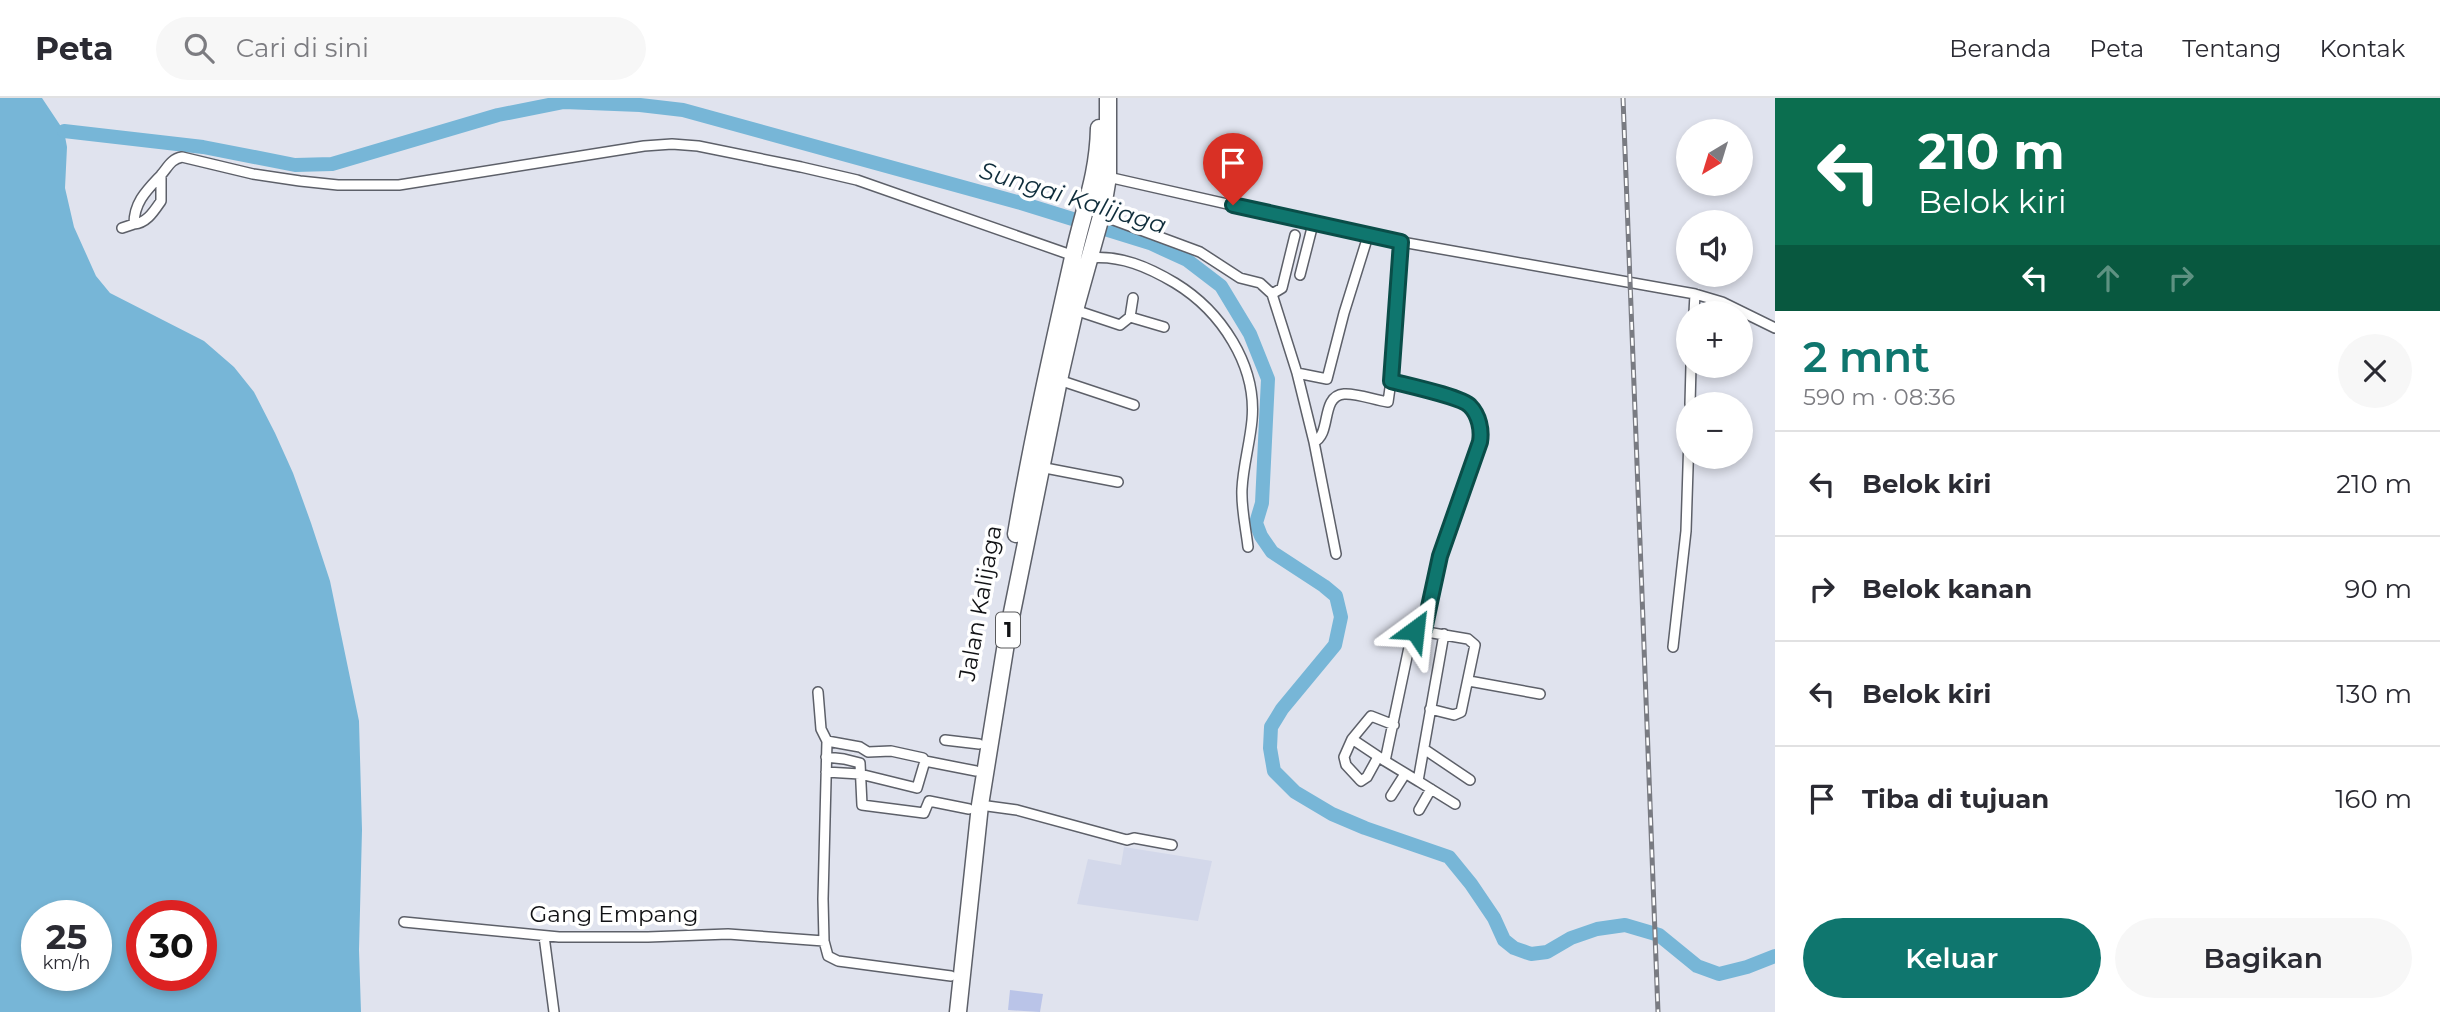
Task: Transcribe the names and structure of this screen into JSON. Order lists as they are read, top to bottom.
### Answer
{
  "streets": {
    "highway": ["Jalan Kalijaga", "1"],
    "street": ["Gang Empang"]
  },
  "crossings": [
    ["Jalan Kalijaga", "1"]
  ],
  "water": ["Sungai Kalijaga"],
  "north": "bottom left",
  "page": {
    "header": "Peta",
    "search": "Cari di sini",
    "nav": [
      "Beranda",
      "Peta",
      "Tentang",
      "Kontak"
    ],
    "turn": ["210 m", "Belok kiri"],
    "map_buttons": ["+", "−"],
    "heading": ["2 mnt", "590 m · 08:36"],
    "list": [
      {
        "name": "Belok kiri",
        "value": "210 m"
      },
      {
        "name": "Belok kanan",
        "value": "90 m"
      },
      {
        "name": "Belok kiri",
        "value": "130 m"
      },
      {
        "name": "Tiba di tujuan",
        "value": "160 m"
      }
    ],
    "speed": "25 km/h",
    "limit": "30",
    "buttons": ["Keluar", "Bagikan"]
  }
}
